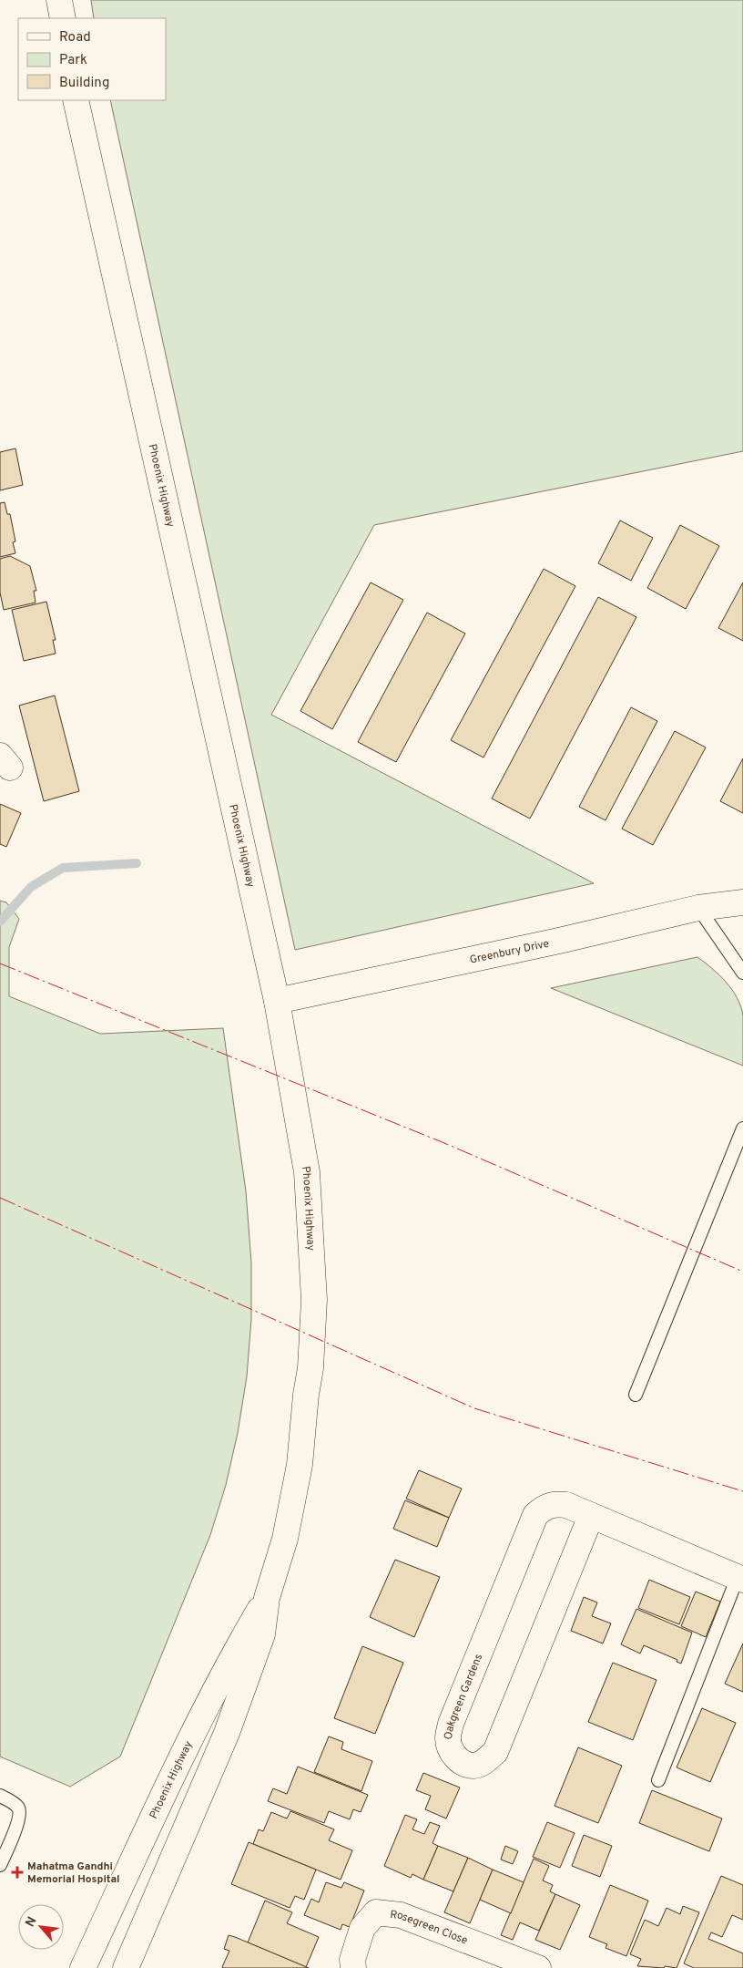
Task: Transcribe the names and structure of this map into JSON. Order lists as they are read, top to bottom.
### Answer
{
  "streets": {
    "main road": [
      "Phoenix Highway",
      "Greenbury Drive",
      "Oakgreen Gardens",
      "Rosegreen Close"
    ]
  },
  "crossings": [
    ["Phoenix Highway", "Greenbury Drive"]
  ],
  "places": {
    "health": ["Mahatma Gandhi Memorial Hospital"]
  },
  "legend": ["Road", "Park", "Building"],
  "north": "top left"
}
